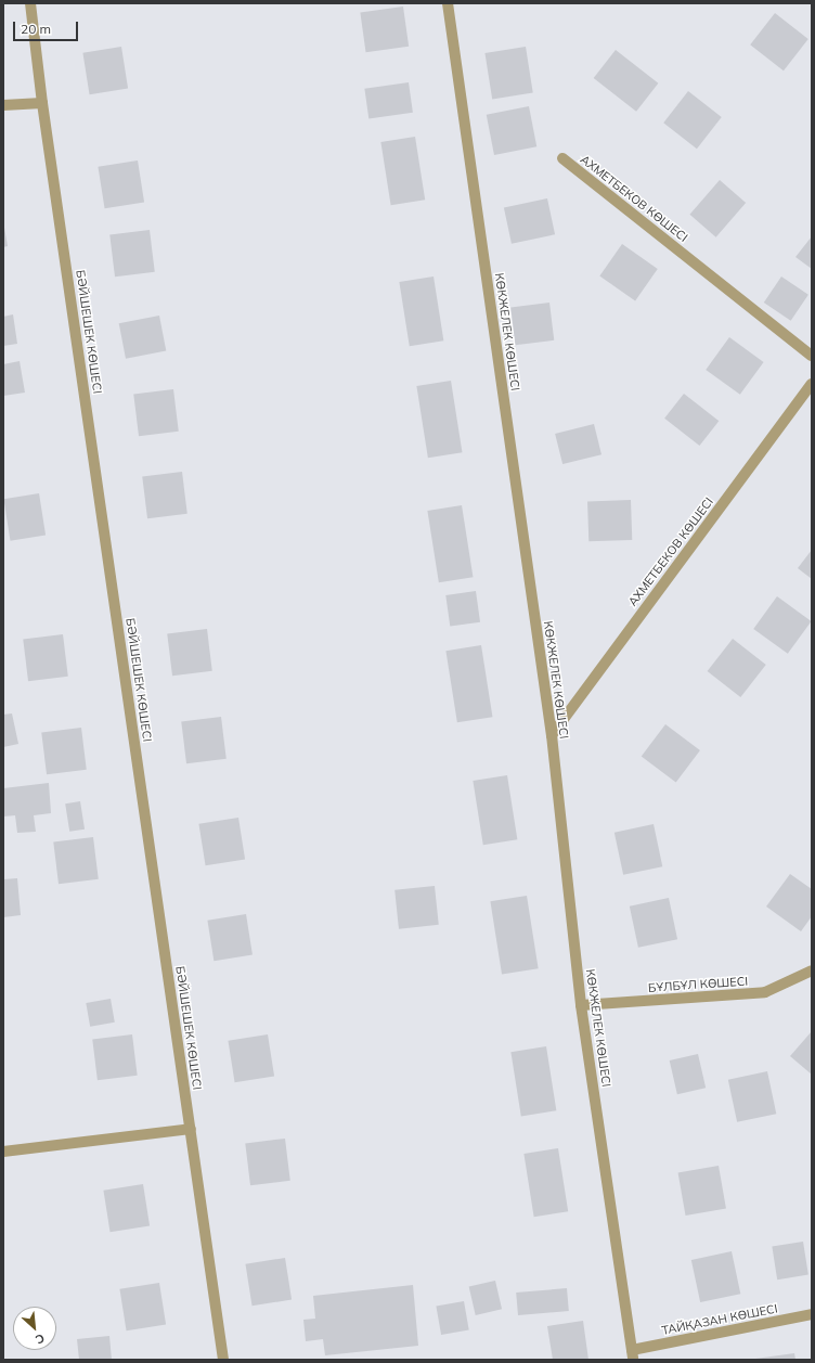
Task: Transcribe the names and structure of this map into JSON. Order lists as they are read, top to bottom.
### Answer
{
  "streets": {
    "street": [
      "АХМЕТБЕКОВ КӨШЕСІ",
      "БӘЙШЕШЕК КӨШЕСІ",
      "КӨКЖЕЛЕК КӨШЕСІ",
      "БҰЛБҰЛ КӨШЕСІ",
      "ТАЙҚАЗАН КӨШЕСІ"
    ]
  },
  "crossings": [
    ["АХМЕТБЕКОВ КӨШЕСІ", "КӨКЖЕЛЕК КӨШЕСІ"],
    ["КӨКЖЕЛЕК КӨШЕСІ", "БҰЛБҰЛ КӨШЕСІ"],
    ["КӨКЖЕЛЕК КӨШЕСІ", "ТАЙҚАЗАН КӨШЕСІ"]
  ],
  "scale_bar": "20 m",
  "north": "bottom right"
}
